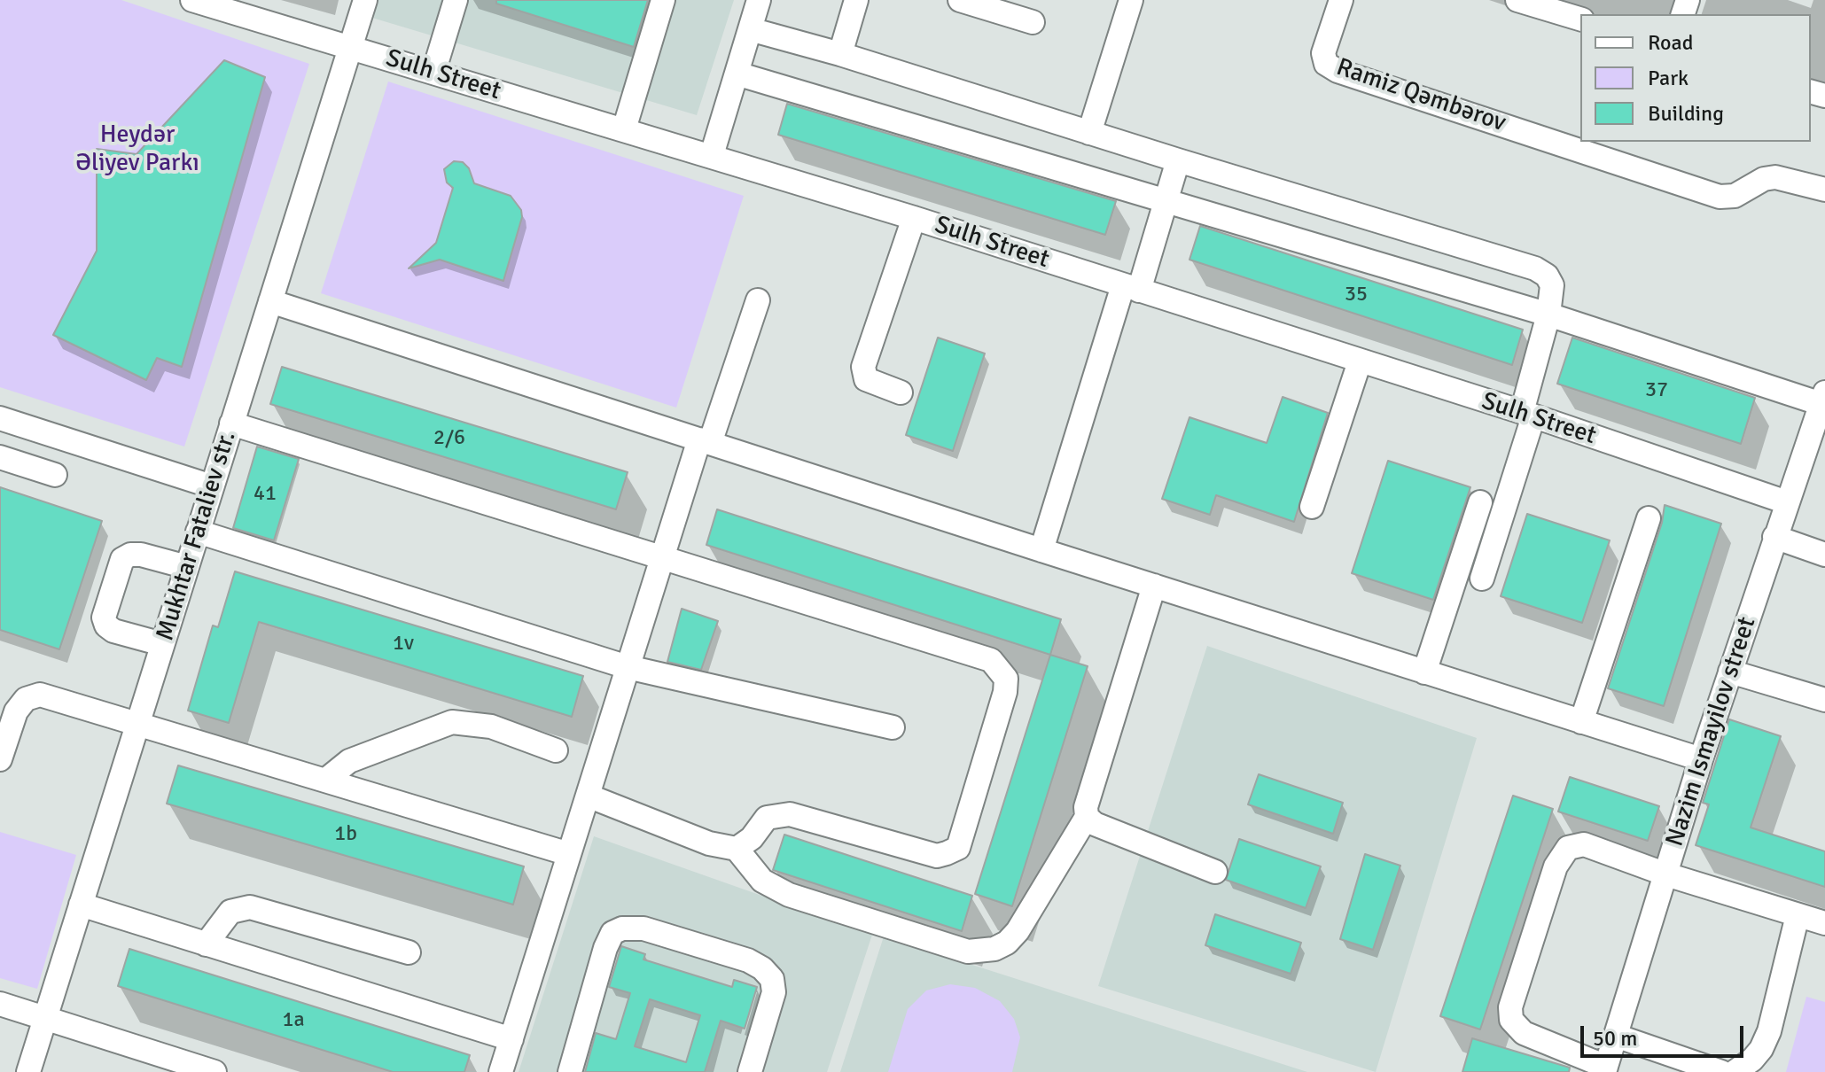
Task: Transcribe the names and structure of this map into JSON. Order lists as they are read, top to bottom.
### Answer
{
  "streets": {
    "street": [
      "Sulh Street",
      "Ramiz Qəmbərov",
      "Mukhtar Fataliev str.",
      "Nazim Ismayilov street"
    ]
  },
  "crossings": [
    ["Sulh Street", "Mukhtar Fataliev str."],
    ["Sulh Street", "Nazim Ismayilov street"]
  ],
  "parks": ["Heydər Əliyev Parkı"],
  "house_numbers": [
    "35",
    "37",
    "2/6",
    "41",
    "1v",
    "1b",
    "1a"
  ],
  "legend": ["Road", "Park", "Building"],
  "scale_bar": "50 m"
}
